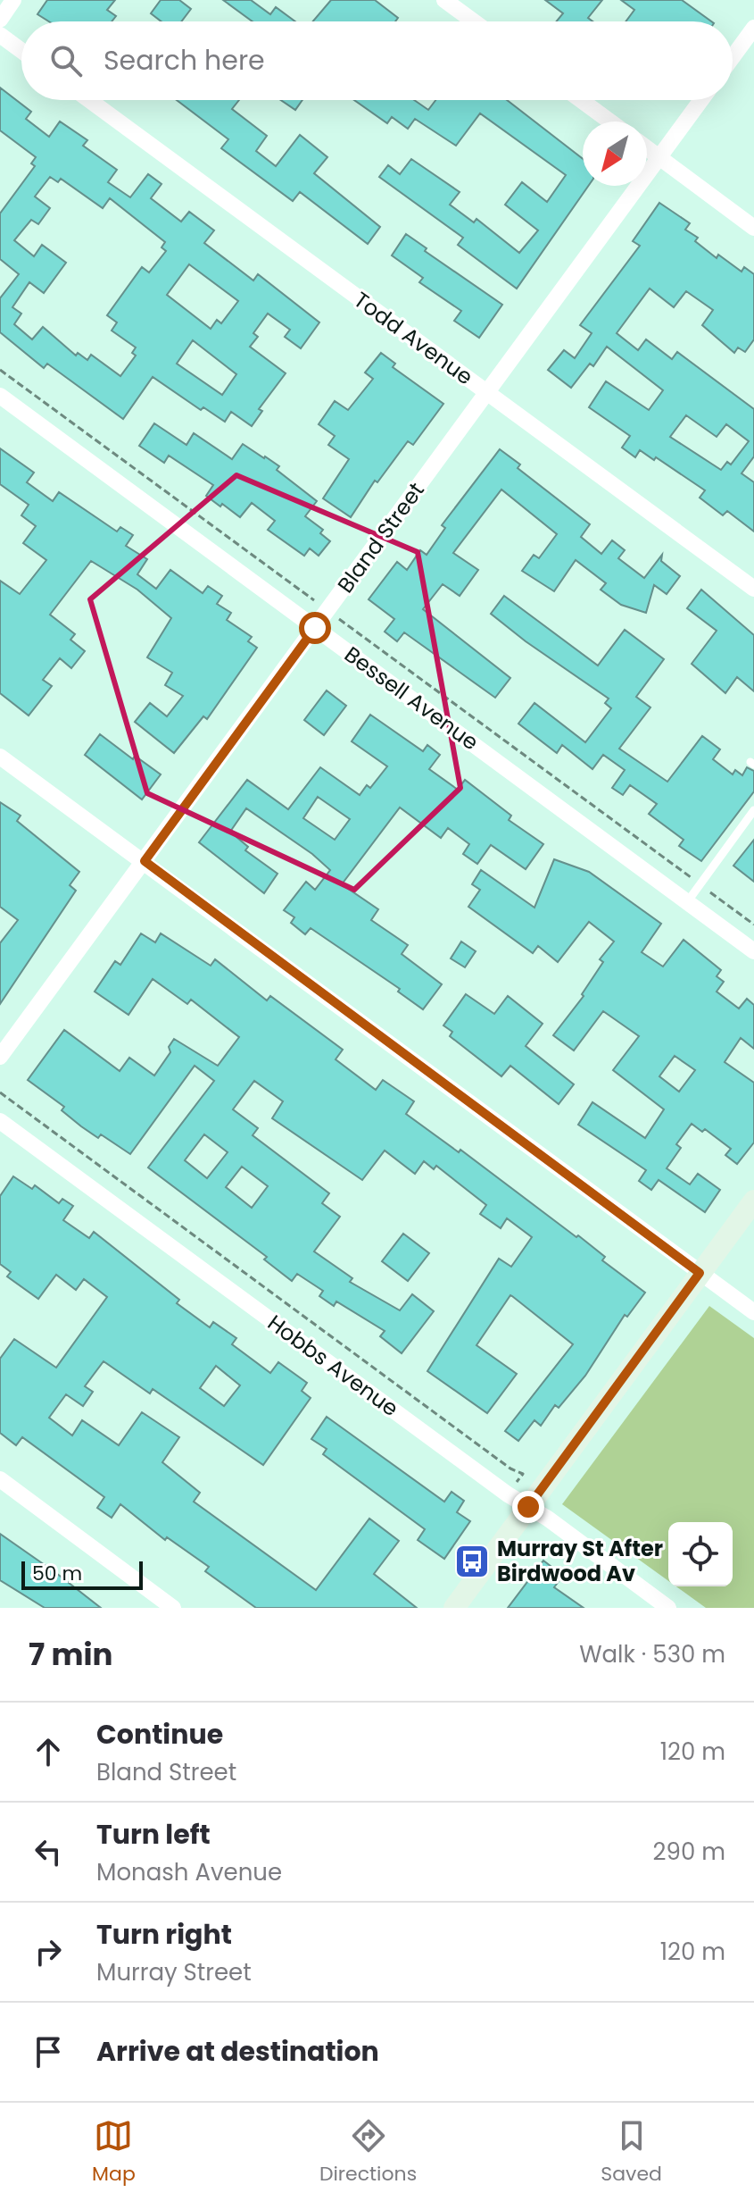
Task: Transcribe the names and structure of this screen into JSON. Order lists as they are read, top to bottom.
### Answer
{
  "streets": {
    "street": [
      "Todd Avenue",
      "Bland Street",
      "Bessell Avenue",
      "Hobbs Avenue"
    ]
  },
  "crossings": [
    ["Todd Avenue", "Bland Street"],
    ["Bland Street", "Bessell Avenue"]
  ],
  "places": {
    "bus stop": ["Murray St After Birdwood Av"]
  },
  "scale_bar": "50 m",
  "north": "bottom left",
  "page": {
    "search": "Search here",
    "scale": "50 m",
    "heading": ["7 min", "Walk · 530 m"],
    "list": [
      ["Continue", "Bland Street", "120 m"],
      ["Turn left", "Monash Avenue", "290 m"],
      ["Turn right", "Murray Street", "120 m"],
      "Arrive at destination"
    ],
    "nav": ["Map", "Directions", "Saved"]
  }
}
